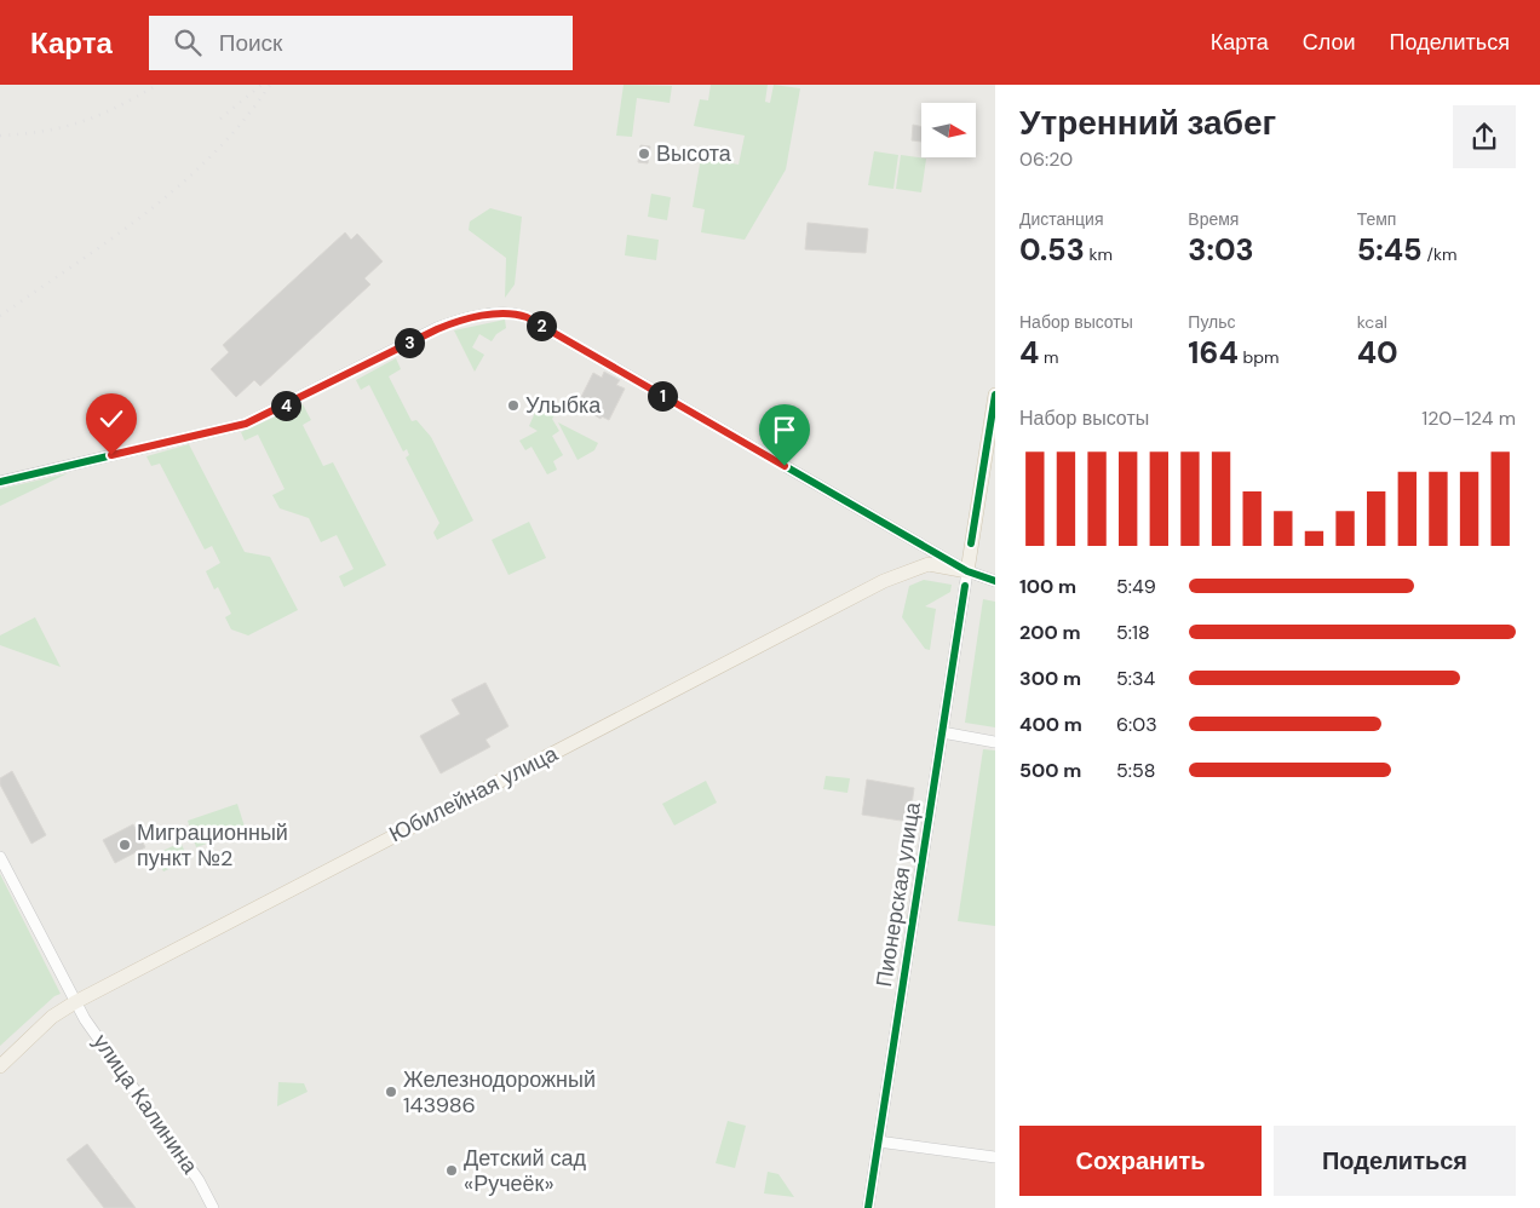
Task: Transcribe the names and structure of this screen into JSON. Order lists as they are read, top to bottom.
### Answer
{
  "streets": {
    "main road": ["Юбилейная улица", "Пионерская улица"],
    "street": ["улица Калинина"]
  },
  "crossings": [
    ["Юбилейная улица", "улица Калинина"]
  ],
  "places": [
    "Высота",
    "Улыбка",
    "Миграционный пункт №2",
    "Железнодорожный 143986",
    "Детский сад «Ручеёк»"
  ],
  "north": "right",
  "page": {
    "header": "Карта",
    "search": "Поиск",
    "nav": ["Карта", "Слои", "Поделиться"],
    "heading": ["Утренний забег", "06:20"],
    "stats": [
      ["Дистанция", "0.53 km"],
      ["Время", "3:03"],
      ["Темп", "5:45 /km"],
      ["Набор высоты", "4 m"],
      ["Пульс", "164 bpm"],
      ["kcal", "40"]
    ],
    "pins": [
      "2",
      "3",
      "1",
      "4"
    ],
    "chart": ["Набор высоты", "120–124 m"],
    "list": [
      {
        "name": "100 m",
        "note": "5:49"
      },
      {
        "name": "200 m",
        "note": "5:18"
      },
      {
        "name": "300 m",
        "note": "5:34"
      },
      {
        "name": "400 m",
        "note": "6:03"
      },
      {
        "name": "500 m",
        "note": "5:58"
      }
    ],
    "buttons": ["Сохранить", "Поделиться"]
  }
}
